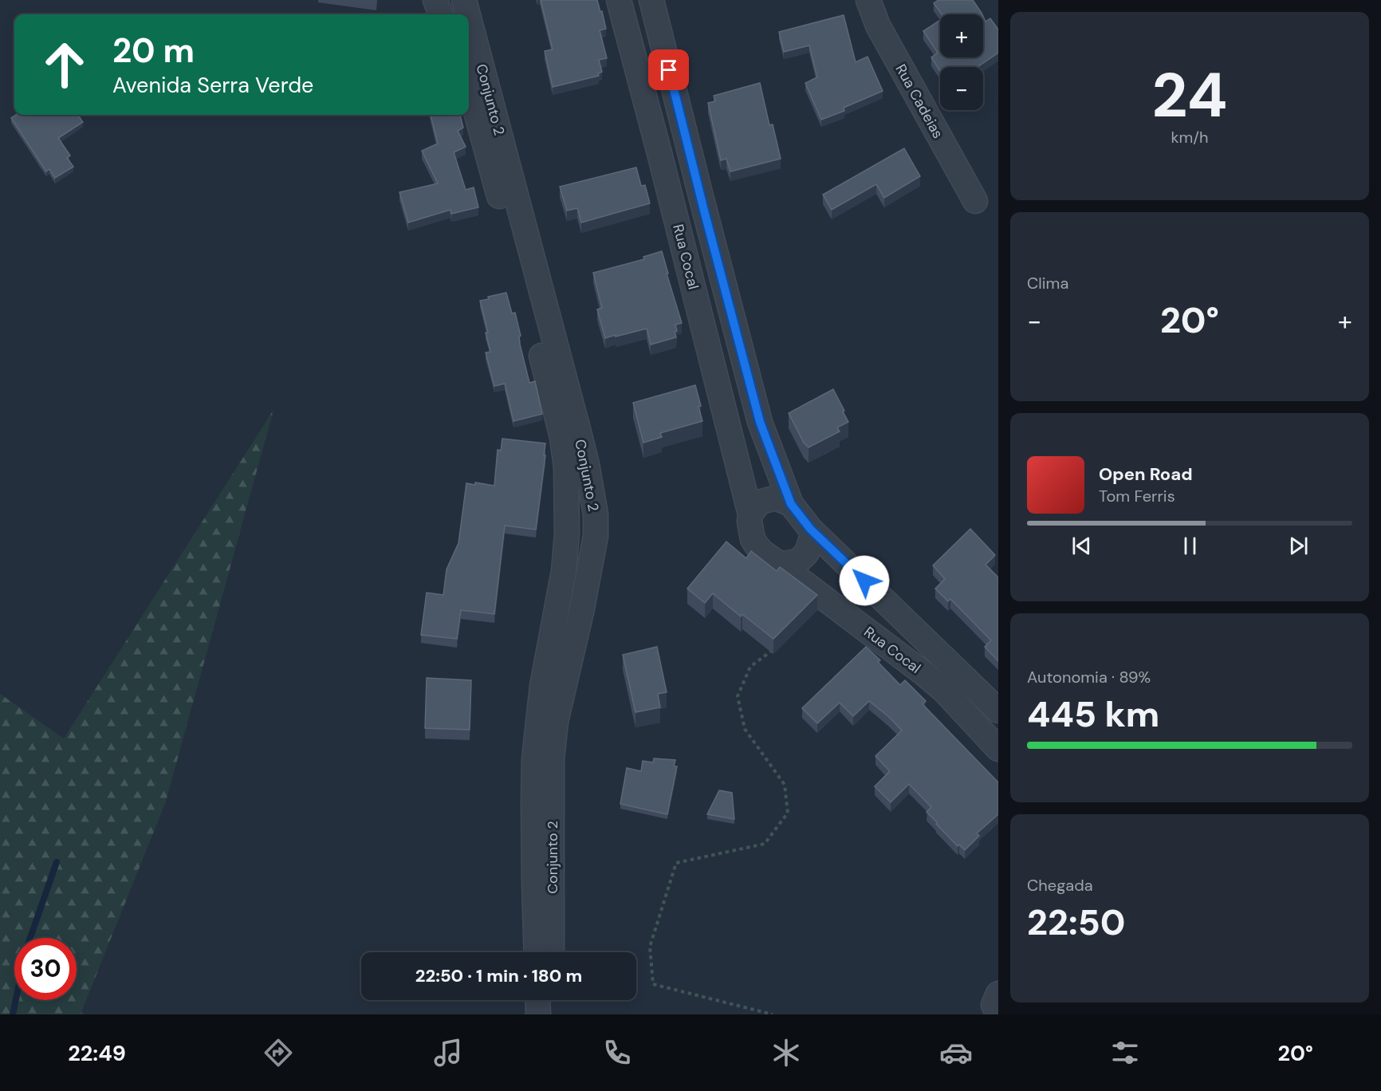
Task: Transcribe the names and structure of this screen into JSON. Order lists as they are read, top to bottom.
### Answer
{
  "streets": {
    "street": ["Conjunto 2", "Rua Cadeias", "Rua Cocal"]
  },
  "page": {
    "tile": [
      ["24", "km/h"],
      "Clima",
      ["Autonomia · 89%", "445 km"],
      ["Chegada", "22:50"]
    ],
    "map_buttons": ["+", "−"],
    "turn": ["20 m", "Avenida Serra Verde"],
    "heat": ["−", "20°", "+"],
    "song": ["Open Road", "Tom Ferris"],
    "limit": "30",
    "trip": "22:50 · 1 min · 180 m",
    "tabs": ["22:49", "20°"]
  }
}
